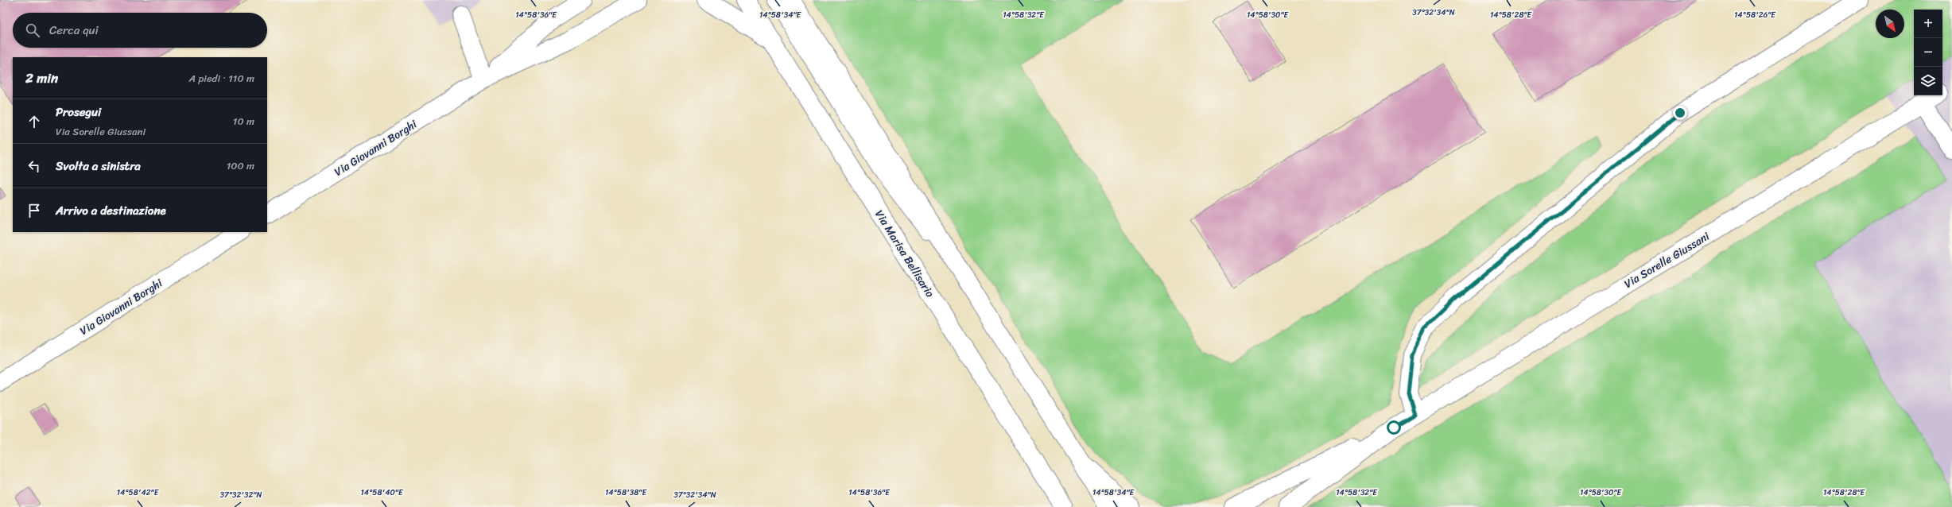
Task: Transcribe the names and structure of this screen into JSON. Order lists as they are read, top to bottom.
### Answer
{
  "streets": {
    "street": ["Via Giovanni Borghi", "Via Marisa Bellisario", "Via Sorelle Giussani"]
  },
  "north": "bottom right",
  "page": {
    "map_buttons": ["+", "−"],
    "search": "Cerca qui",
    "heading": ["2 min", "A piedi · 110 m"],
    "list": [
      ["Prosegui", "Via Sorelle Giussani", "10 m"],
      ["Svolta a sinistra", "100 m"],
      "Arrivo a destinazione"
    ]
  },
  "coordinates": [
    "37°32'34\"N",
    "14°58'36\"E",
    "14°58'32\"E",
    "14°58'28\"E",
    "14°58'26\"E",
    "14°58'34\"E",
    "14°58'30\"E",
    "14°58'42\"E",
    "14°58'40\"E",
    "14°58'38\"E",
    "37°32'32\"N"
  ]
}
